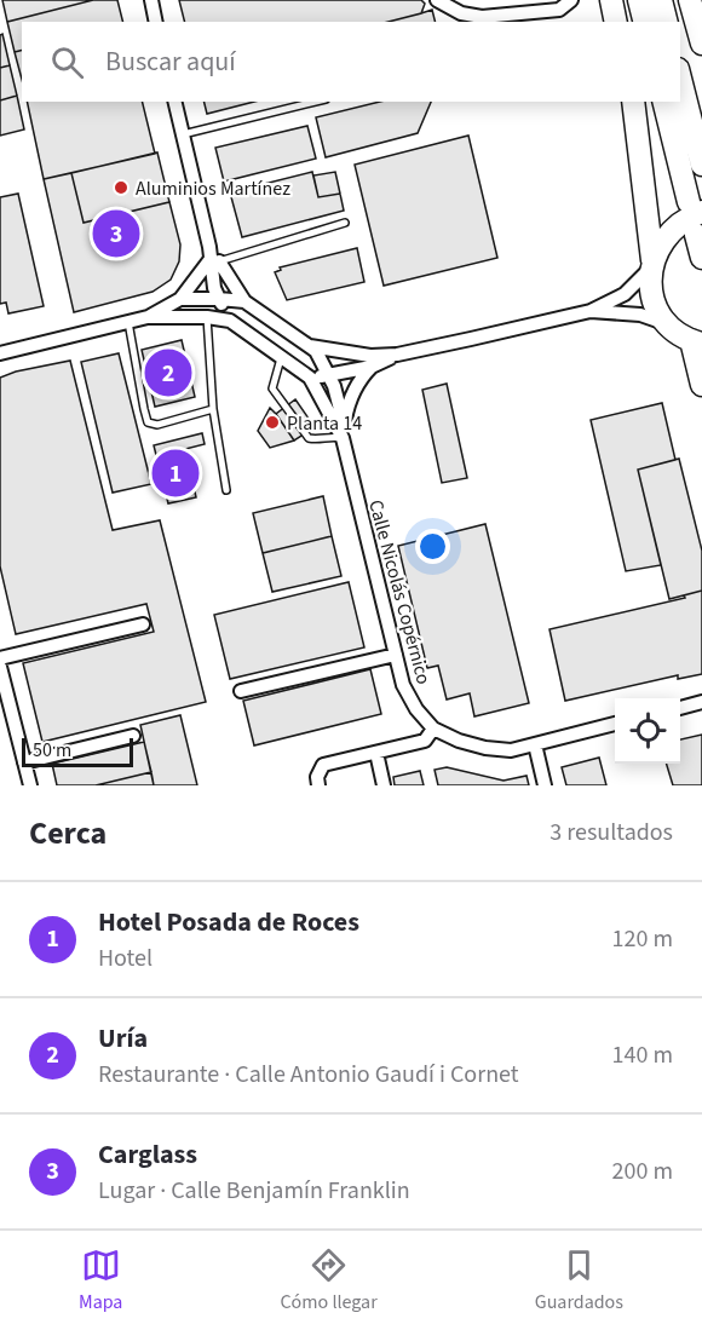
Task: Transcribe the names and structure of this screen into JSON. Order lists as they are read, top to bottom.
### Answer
{
  "streets": {
    "street": ["Calle Nicolás Copérnico"]
  },
  "places": ["Aluminios Martínez", "Planta 14"],
  "scale_bar": "50 m",
  "page": {
    "search": "Buscar aquí",
    "pins": ["3", "2", "1"],
    "scale": "50 m",
    "heading": ["Cerca", "3 resultados"],
    "list": [
      {
        "mark": "1",
        "name": "Hotel Posada de Roces",
        "note": "Hotel",
        "value": "120 m"
      },
      {
        "mark": "2",
        "name": "Uría",
        "note": "Restaurante · Calle Antonio Gaudí i Cornet",
        "value": "140 m"
      },
      {
        "mark": "3",
        "name": "Carglass",
        "note": "Lugar · Calle Benjamín Franklin",
        "value": "200 m"
      }
    ],
    "nav": ["Mapa", "Cómo llegar", "Guardados"]
  }
}
